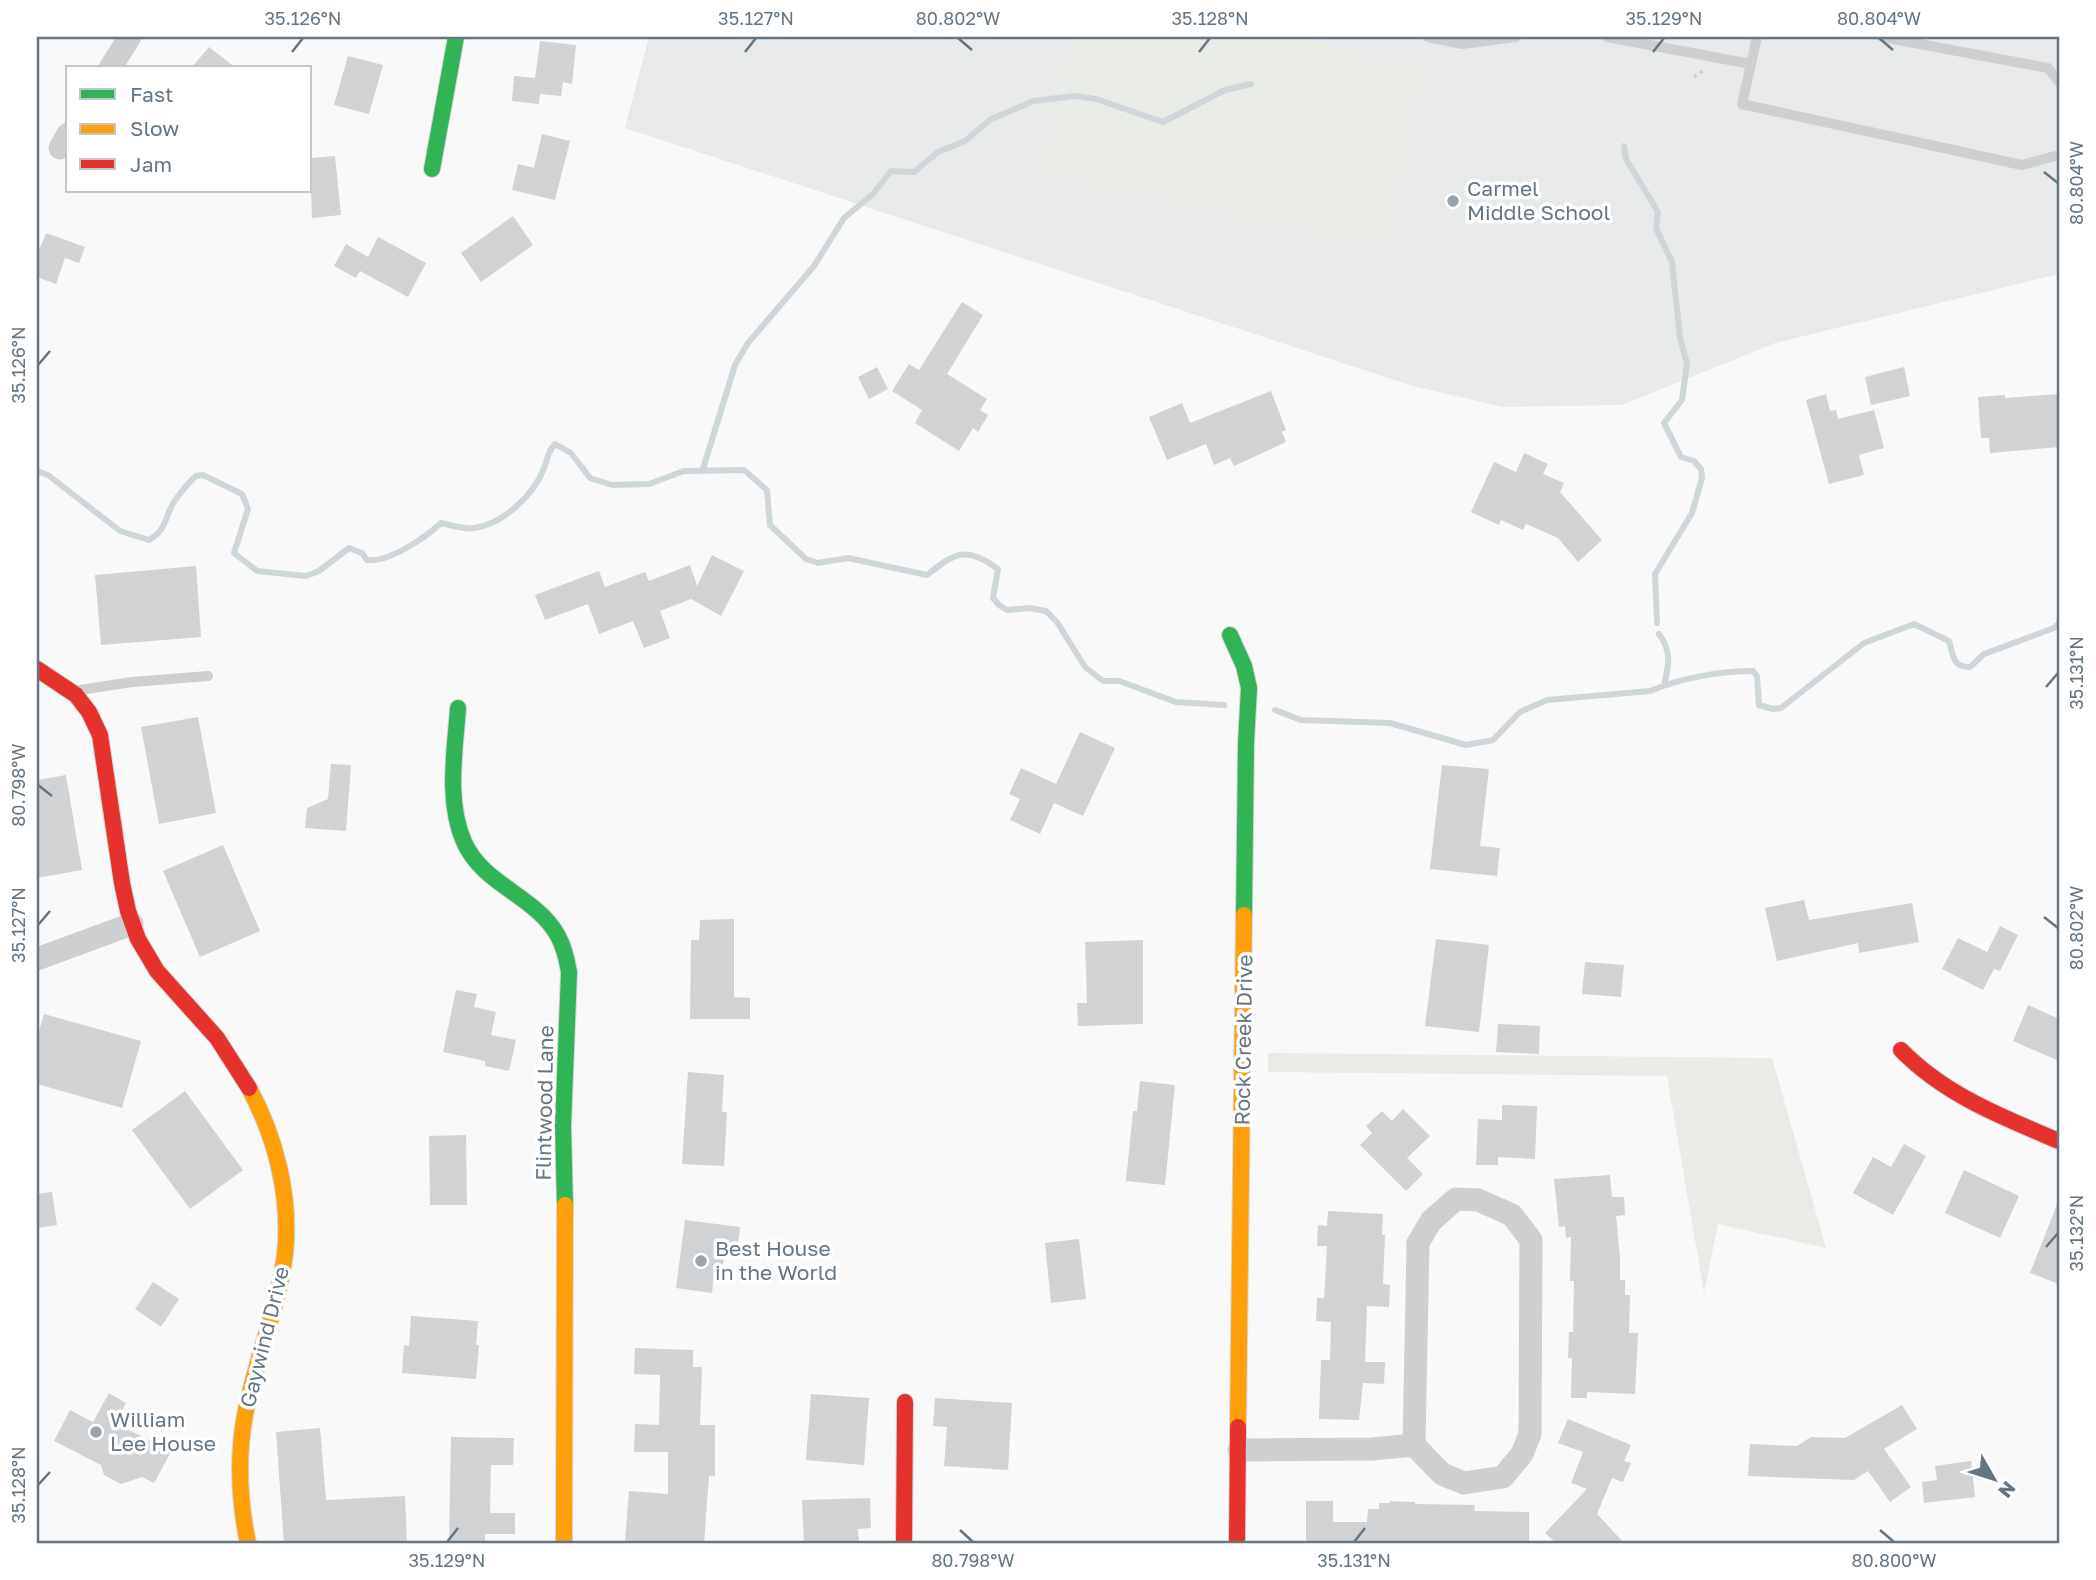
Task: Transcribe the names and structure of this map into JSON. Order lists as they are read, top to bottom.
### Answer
{
  "streets": {
    "street": ["Rock Creek Drive", "Flintwood Lane", "Gaywind Drive"]
  },
  "places": ["Carmel Middle School", "Best House in the World", "William Lee House"],
  "legend": ["Fast", "Slow", "Jam"],
  "north": "bottom right",
  "coordinates": [
    "35.126°N",
    "35.127°N",
    "80.802°W",
    "35.128°N",
    "35.129°N",
    "80.804°W",
    "35.131°N",
    "80.798°W",
    "35.132°N",
    "80.800°W"
  ]
}
